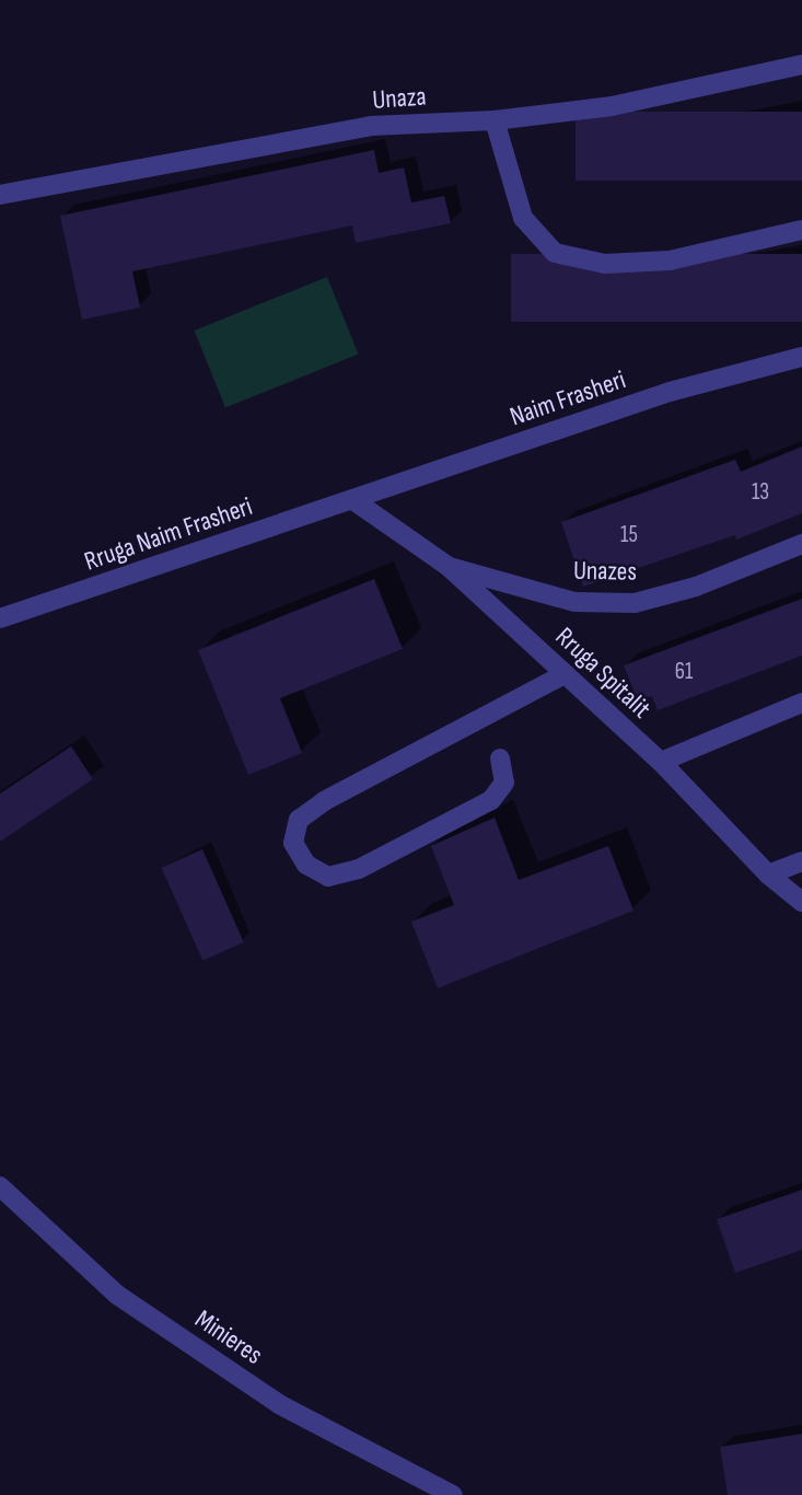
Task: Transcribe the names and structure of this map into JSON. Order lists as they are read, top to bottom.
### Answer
{
  "streets": {
    "street": [
      "Unaza",
      "Naim Frasheri",
      "Rruga Naim Frasheri",
      "Unazes",
      "Rruga Spitalit",
      "Minieres"
    ]
  },
  "crossings": [
    ["Naim Frasheri", "Rruga Naim Frasheri"],
    ["Naim Frasheri", "Rruga Spitalit"],
    ["Rruga Naim Frasheri", "Rruga Spitalit"],
    ["Unazes", "Rruga Spitalit"]
  ],
  "house_numbers": ["13", "15", "61"]
}
